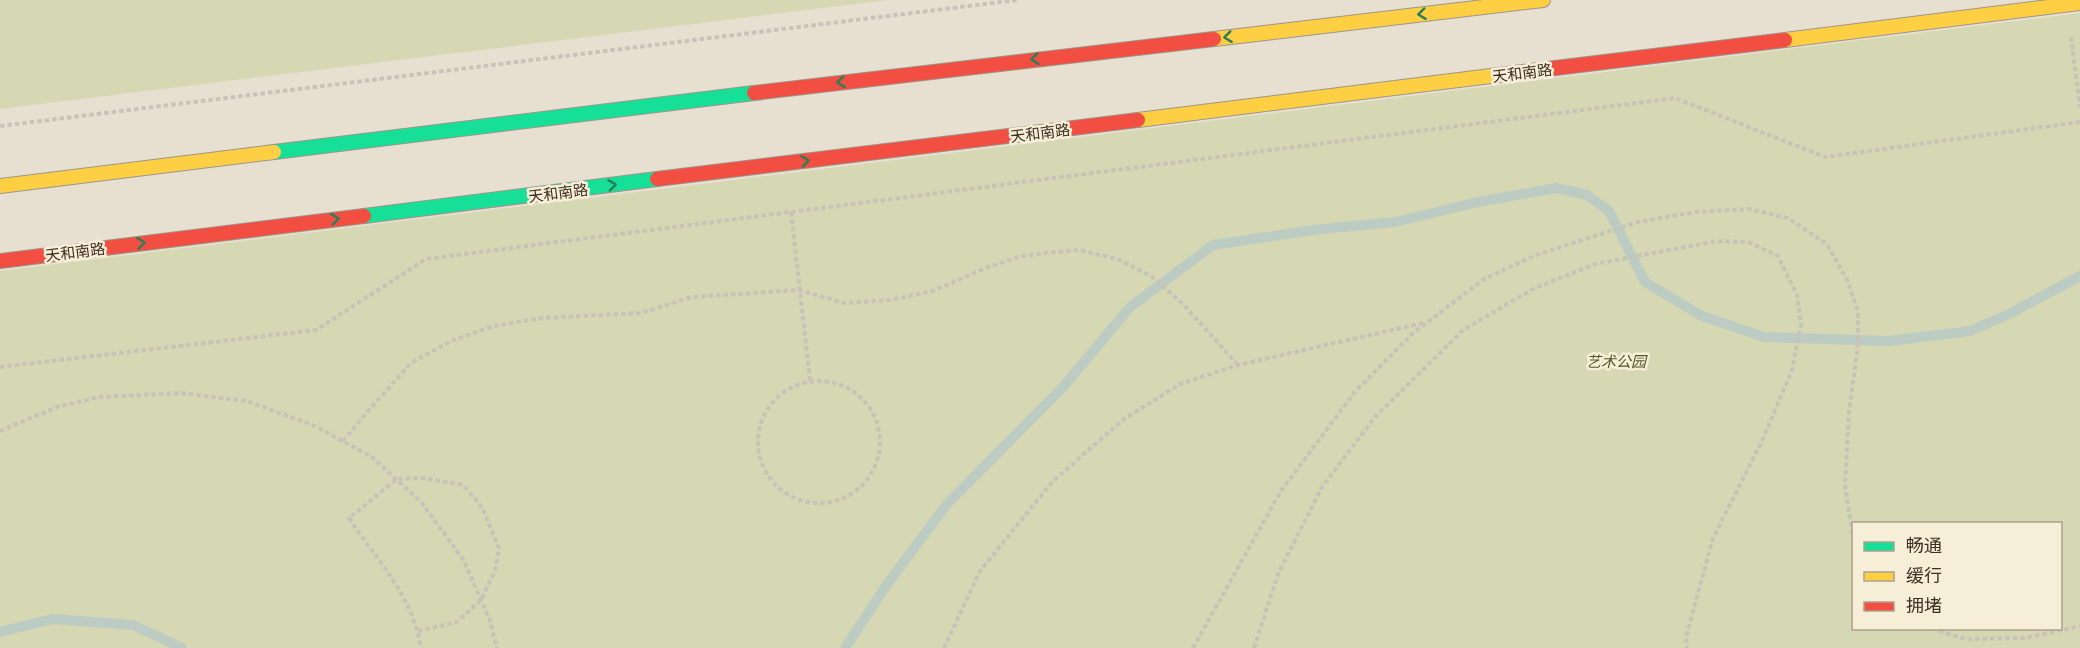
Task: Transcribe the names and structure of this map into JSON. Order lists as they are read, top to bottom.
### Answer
{
  "streets": {
    "street": ["天和南路"]
  },
  "parks": ["艺术公园"],
  "legend": ["畅通", "缓行", "拥堵"]
}
